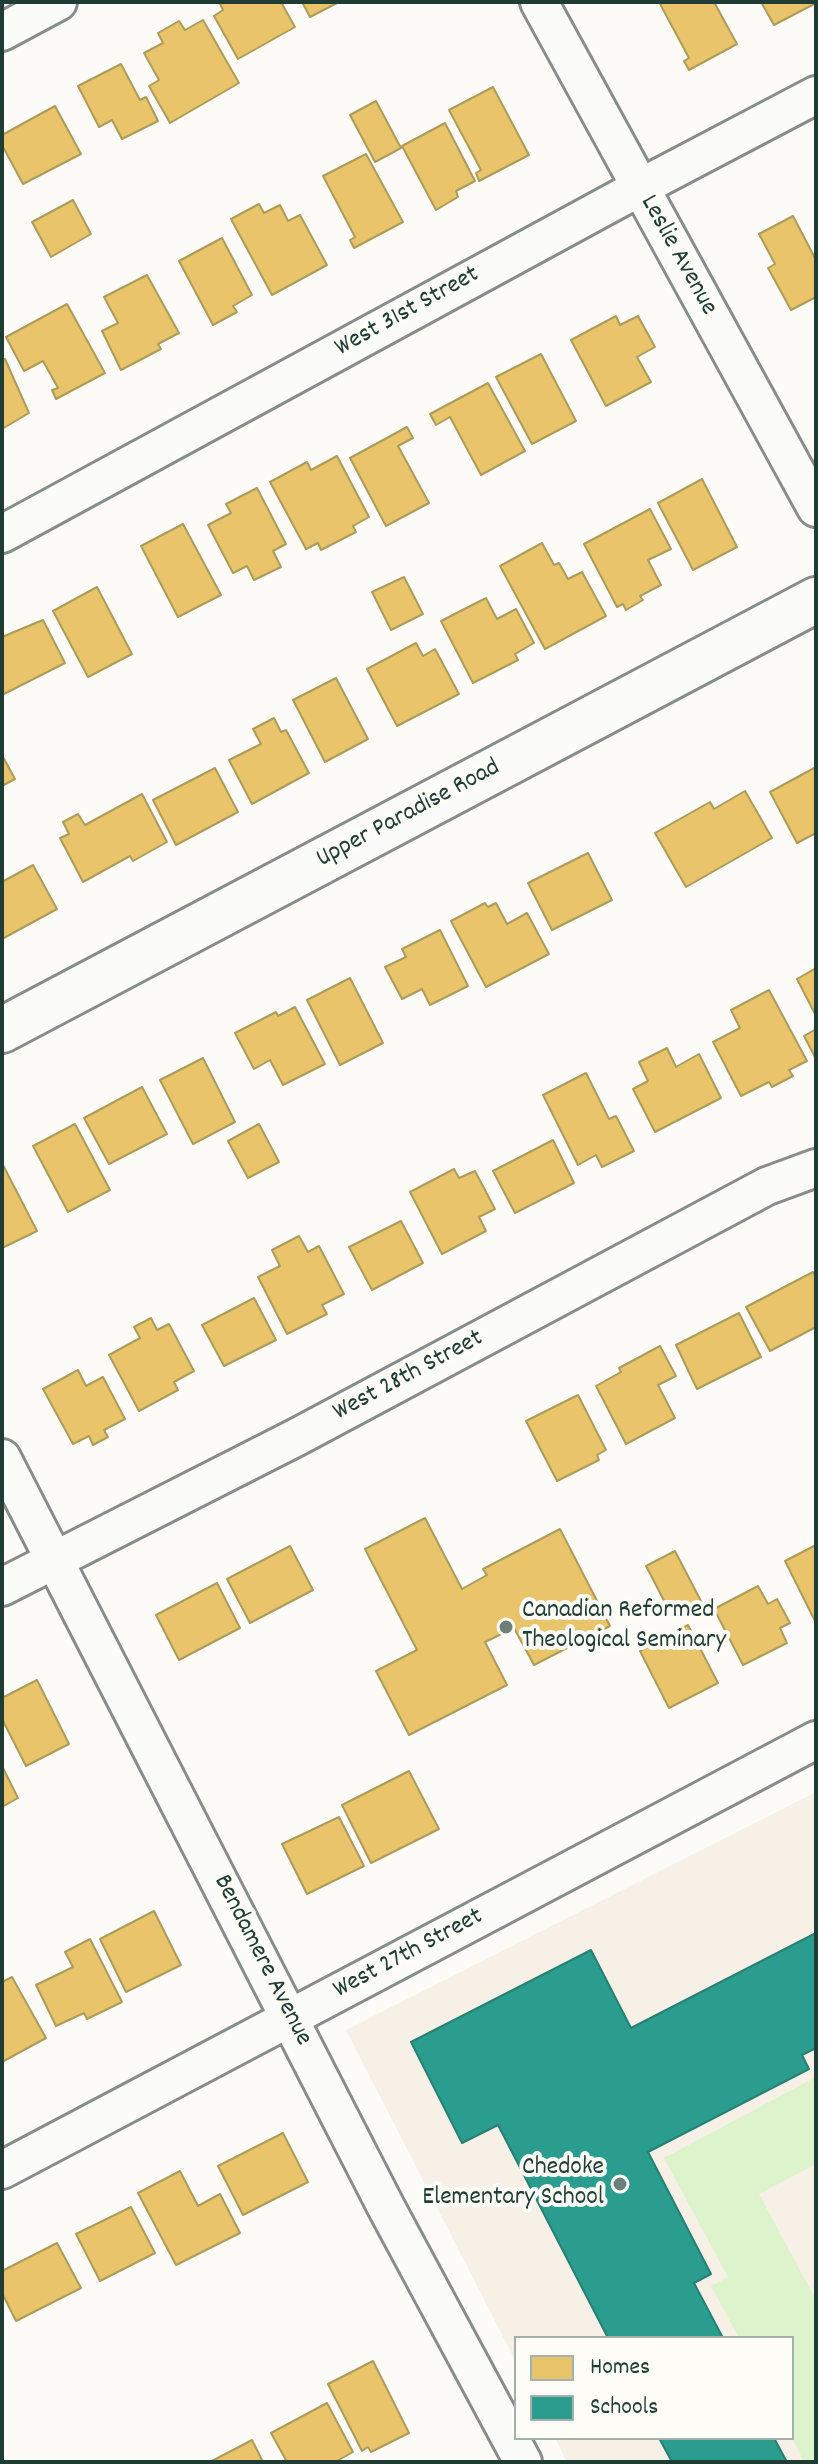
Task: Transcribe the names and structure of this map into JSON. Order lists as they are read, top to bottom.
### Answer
{
  "streets": {
    "street": [
      "Leslie Avenue",
      "West 31st Street",
      "Upper Paradise Road",
      "West 28th Street",
      "West 27th Street",
      "Bendamere Avenue"
    ]
  },
  "crossings": [
    ["Leslie Avenue", "West 31st Street"],
    ["West 28th Street", "Bendamere Avenue"],
    ["West 27th Street", "Bendamere Avenue"]
  ],
  "places": ["Canadian Reformed Theological Seminary", "Chedoke Elementary School"],
  "legend": ["Homes", "Schools"]
}
